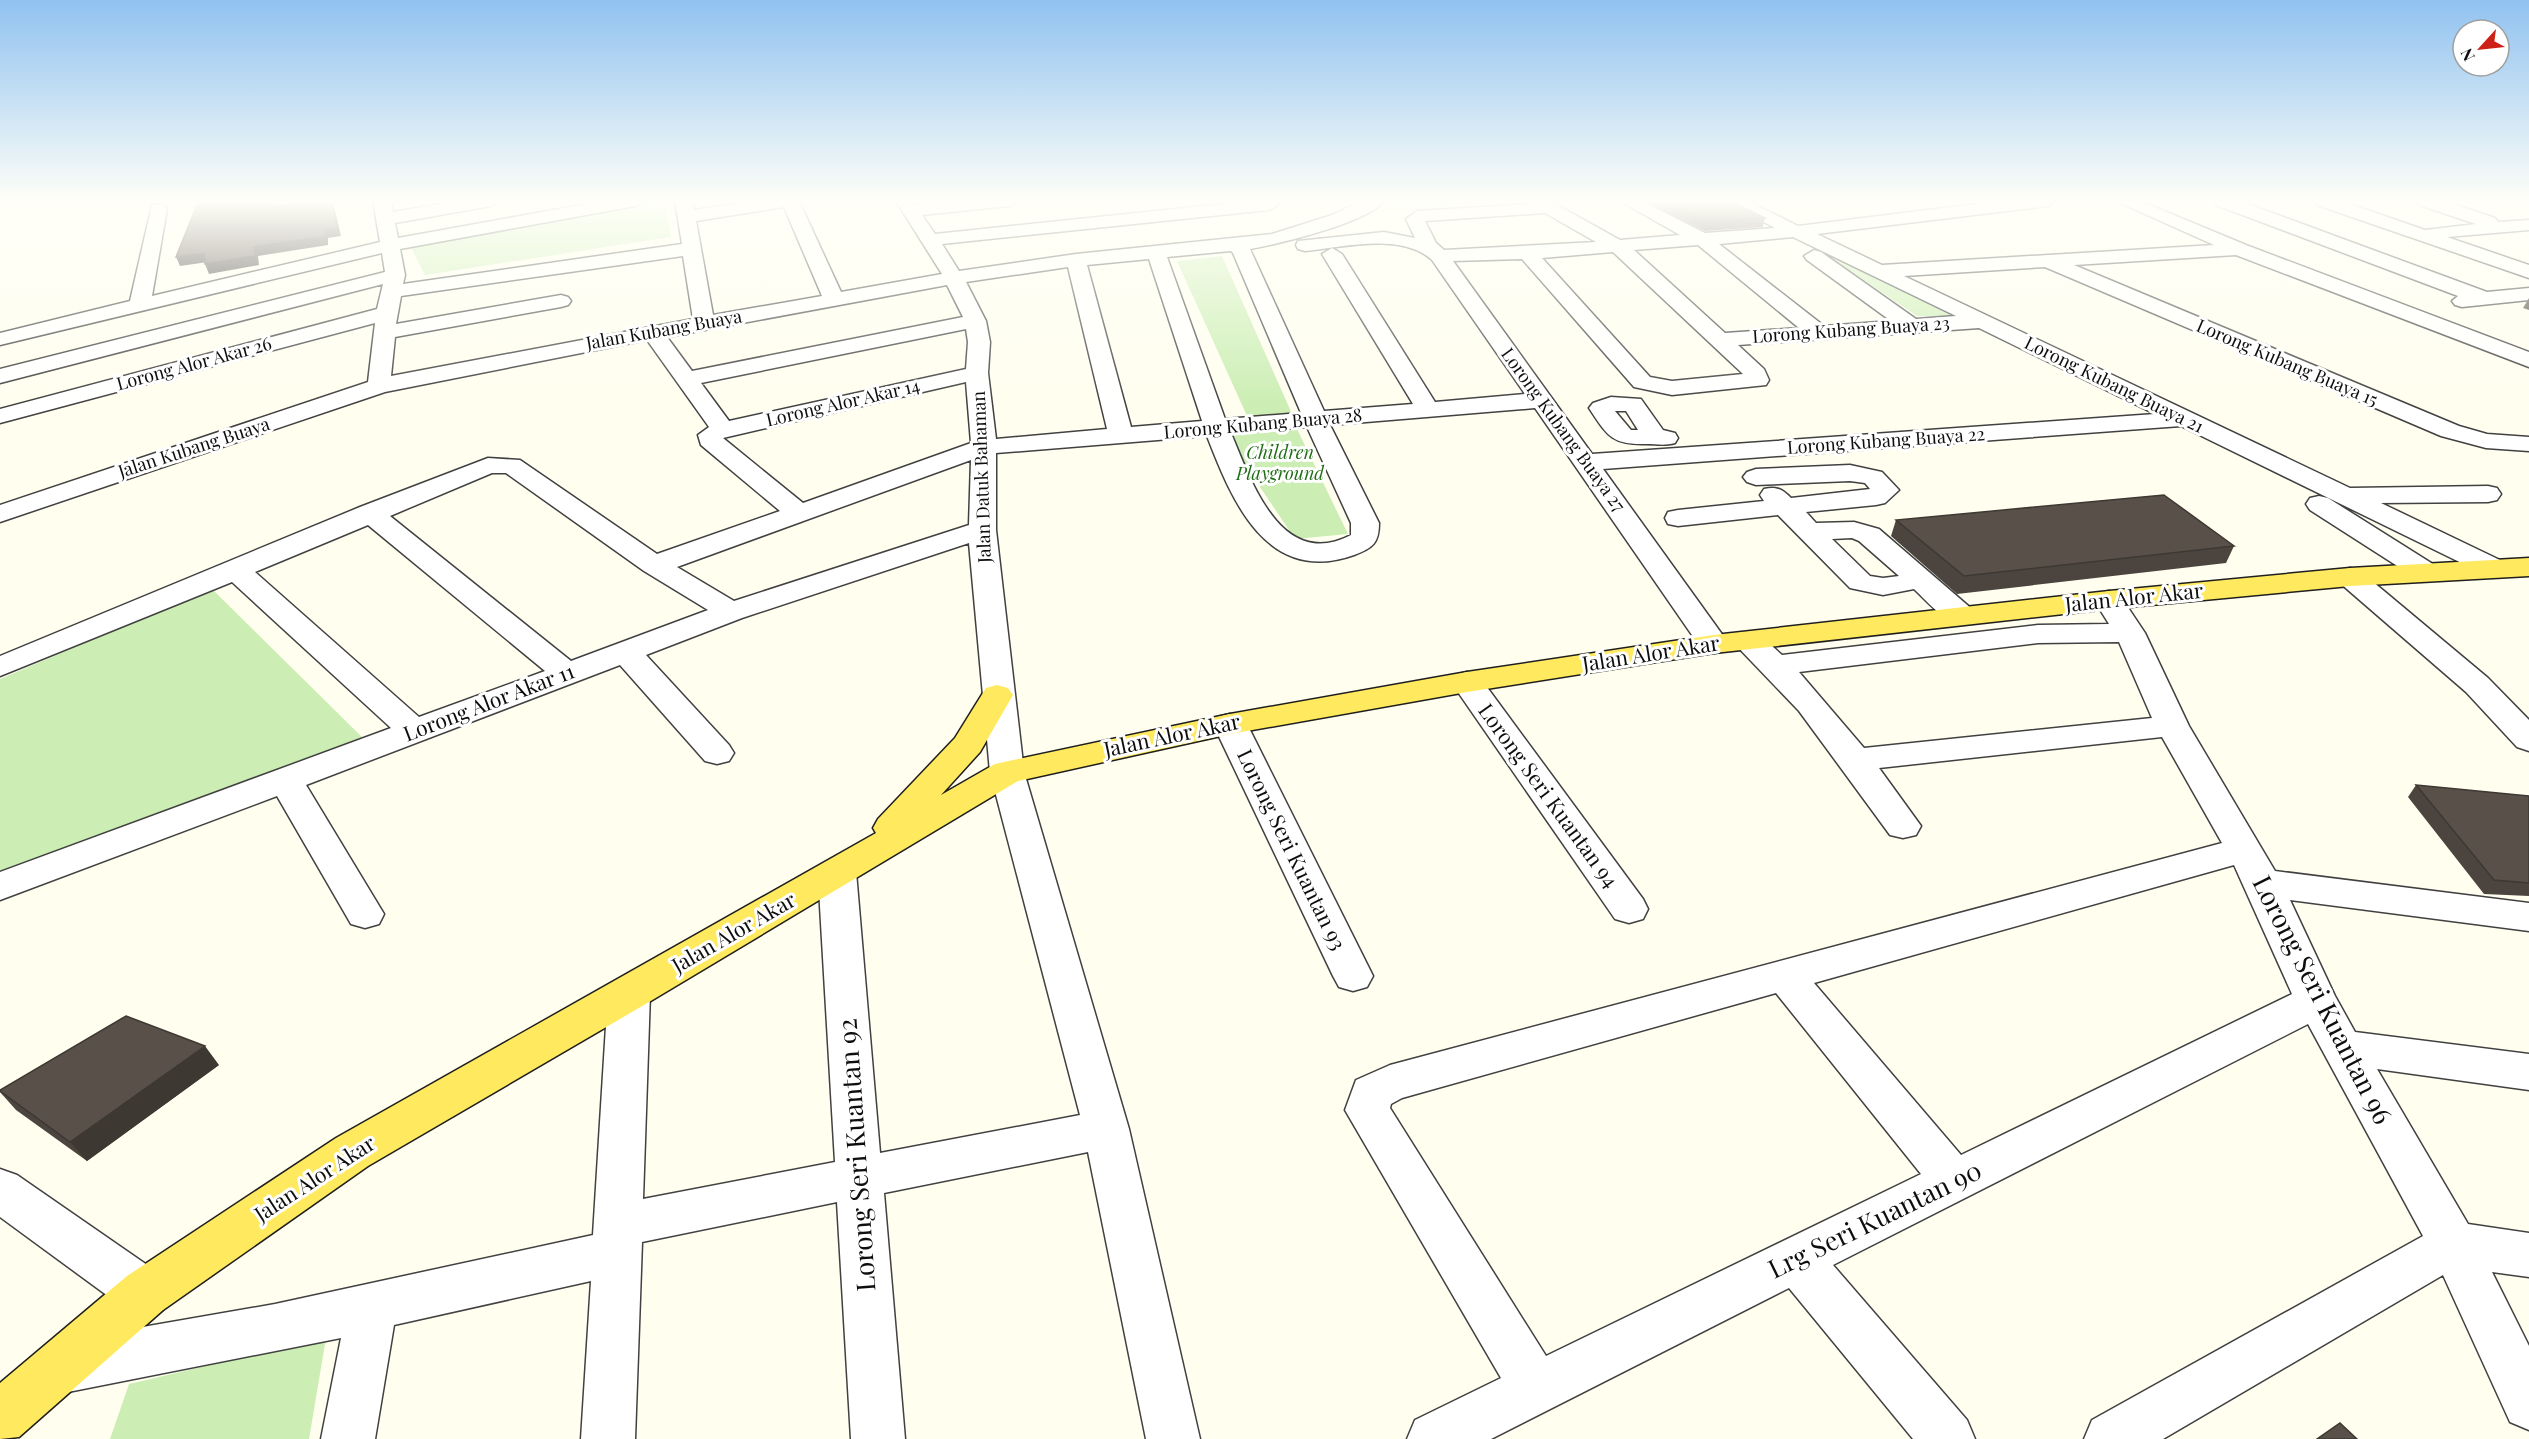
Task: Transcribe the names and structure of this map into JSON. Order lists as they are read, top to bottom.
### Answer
{
  "streets": {
    "main road": ["Jalan Alor Akar"],
    "street": [
      "Jalan Kubang Buaya",
      "Lorong Kubang Buaya 23",
      "Lorong Kubang Buaya 15",
      "Lorong Alor Akar 26",
      "Lorong Kubang Buaya 21",
      "Lorong Alor Akar 14",
      "Lorong Kubang Buaya 28",
      "Lorong Kubang Buaya 27",
      "Lorong Kubang Buaya 22",
      "Jalan Datuk Bahaman",
      "Lorong Alor Akar 11",
      "Lorong Seri Kuantan 94",
      "Lorong Seri Kuantan 93",
      "Lorong Seri Kuantan 96",
      "Lorong Seri Kuantan 92",
      "Lrg Seri Kuantan 90"
    ]
  },
  "crossings": [
    ["Jalan Kubang Buaya", "Jalan Datuk Bahaman"],
    ["Lorong Kubang Buaya 23", "Lorong Kubang Buaya 21"],
    ["Lorong Kubang Buaya 21", "Lorong Kubang Buaya 22"],
    ["Lorong Kubang Buaya 21", "Jalan Alor Akar"],
    ["Lorong Alor Akar 14", "Jalan Datuk Bahaman"],
    ["Lorong Kubang Buaya 28", "Lorong Kubang Buaya 27"],
    ["Lorong Kubang Buaya 28", "Jalan Datuk Bahaman"],
    ["Lorong Kubang Buaya 27", "Lorong Kubang Buaya 22"],
    ["Lorong Kubang Buaya 27", "Jalan Alor Akar"],
    ["Jalan Datuk Bahaman", "Jalan Alor Akar"],
    ["Jalan Datuk Bahaman", "Lorong Alor Akar 11"],
    ["Jalan Alor Akar", "Lorong Seri Kuantan 94"],
    ["Jalan Alor Akar", "Lorong Seri Kuantan 93"],
    ["Jalan Alor Akar", "Lorong Seri Kuantan 96"],
    ["Jalan Alor Akar", "Lorong Seri Kuantan 92"],
    ["Lorong Seri Kuantan 96", "Lrg Seri Kuantan 90"]
  ],
  "parks": ["Children Playground"],
  "north": "bottom left"
}
